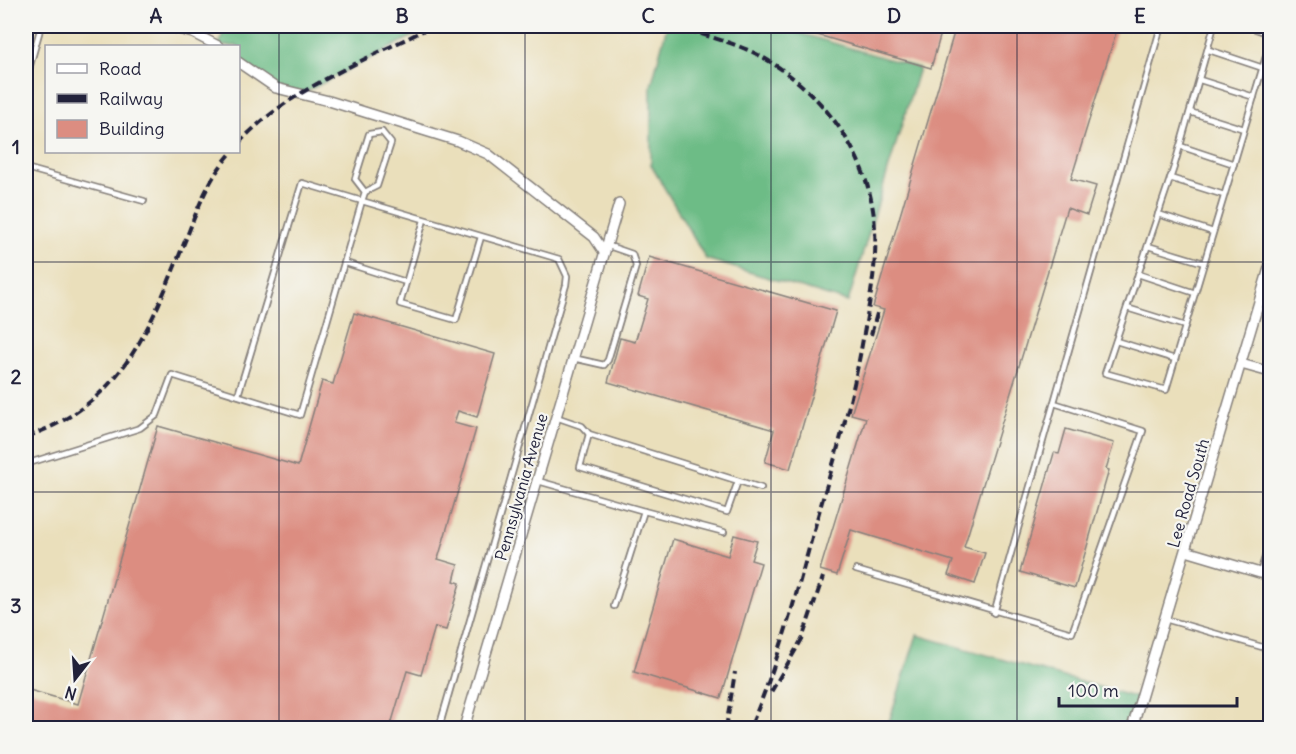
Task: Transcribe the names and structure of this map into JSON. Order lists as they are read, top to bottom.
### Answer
{
  "streets": {
    "street": ["Pennsylvania Avenue", "Lee Road South"]
  },
  "legend": ["Road", "Railway", "Building"],
  "scale_bar": "100 m",
  "north": "bottom",
  "grid": {
    "columns": [
      "A",
      "B",
      "C",
      "D",
      "E"
    ],
    "rows": ["1", "2", "3"]
  }
}
